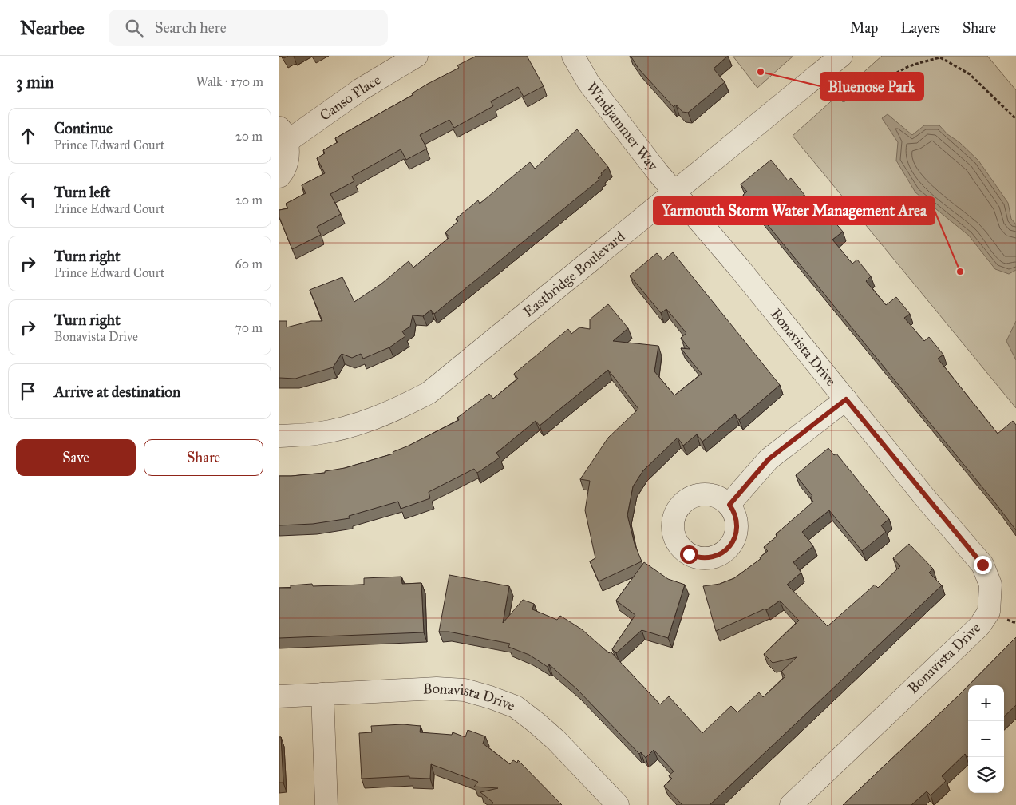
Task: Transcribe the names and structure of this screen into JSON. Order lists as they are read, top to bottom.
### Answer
{
  "streets": {
    "street": [
      "Canso Place",
      "Windjammer Way",
      "Eastbridge Boulevard",
      "Bonavista Drive"
    ]
  },
  "crossings": [
    ["Windjammer Way", "Eastbridge Boulevard"],
    ["Windjammer Way", "Bonavista Drive"],
    ["Eastbridge Boulevard", "Bonavista Drive"]
  ],
  "places": ["Bluenose Park", "Yarmouth Storm Water Management Area"],
  "page": {
    "header": "Nearbee",
    "search": "Search here",
    "nav": ["Map", "Layers", "Share"],
    "heading": ["3 min", "Walk · 170 m"],
    "list": [
      ["Continue", "Prince Edward Court", "20 m"],
      ["Turn left", "Prince Edward Court", "20 m"],
      ["Turn right", "Prince Edward Court", "60 m"],
      ["Turn right", "Bonavista Drive", "70 m"],
      "Arrive at destination"
    ],
    "buttons": ["Save", "Share"],
    "map_buttons": ["+", "−"]
  }
}
